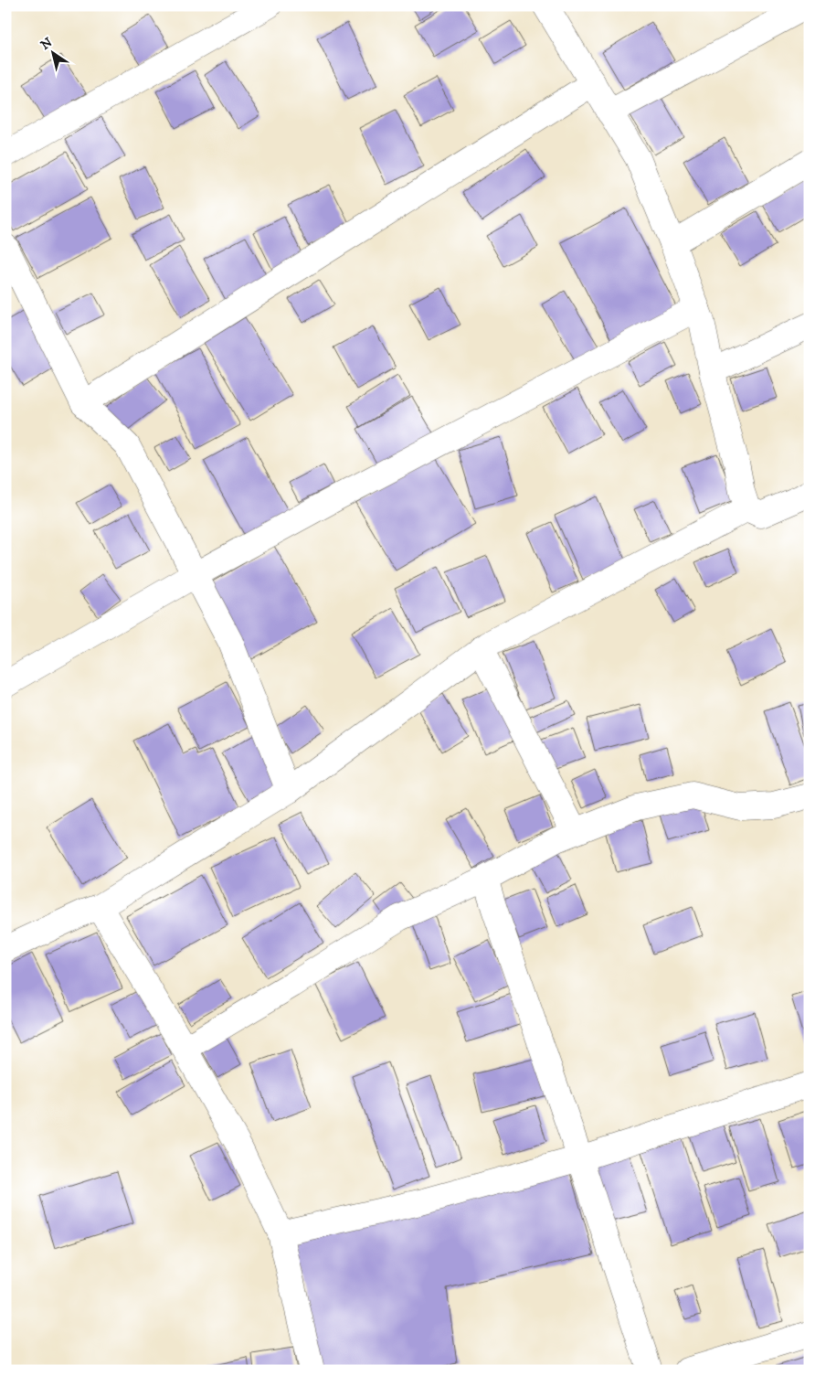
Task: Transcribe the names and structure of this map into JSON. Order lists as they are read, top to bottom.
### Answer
{
  "north": "top left"
}
